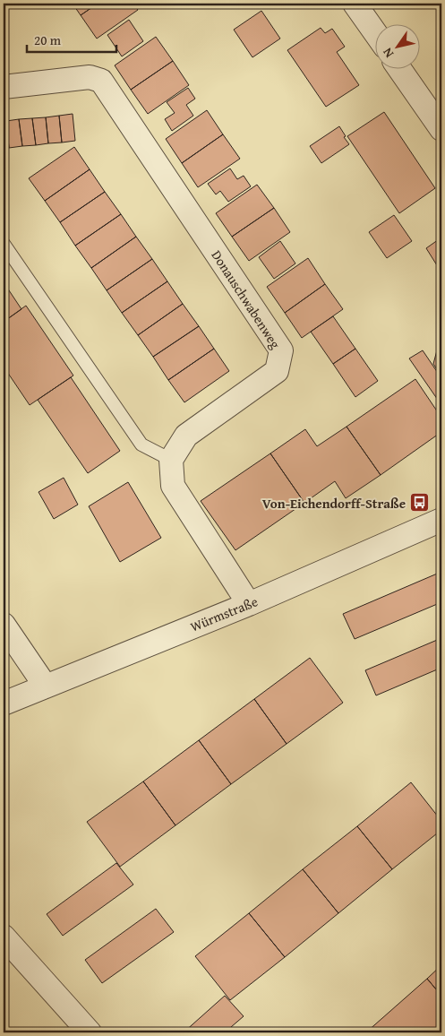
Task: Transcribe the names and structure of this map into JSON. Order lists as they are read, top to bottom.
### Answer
{
  "streets": {
    "street": ["Donauschwabenweg", "Würmstraße"]
  },
  "places": {
    "bus stop": ["Von-Eichendorff-Straße"]
  },
  "scale_bar": "20 m",
  "north": "bottom left"
}
